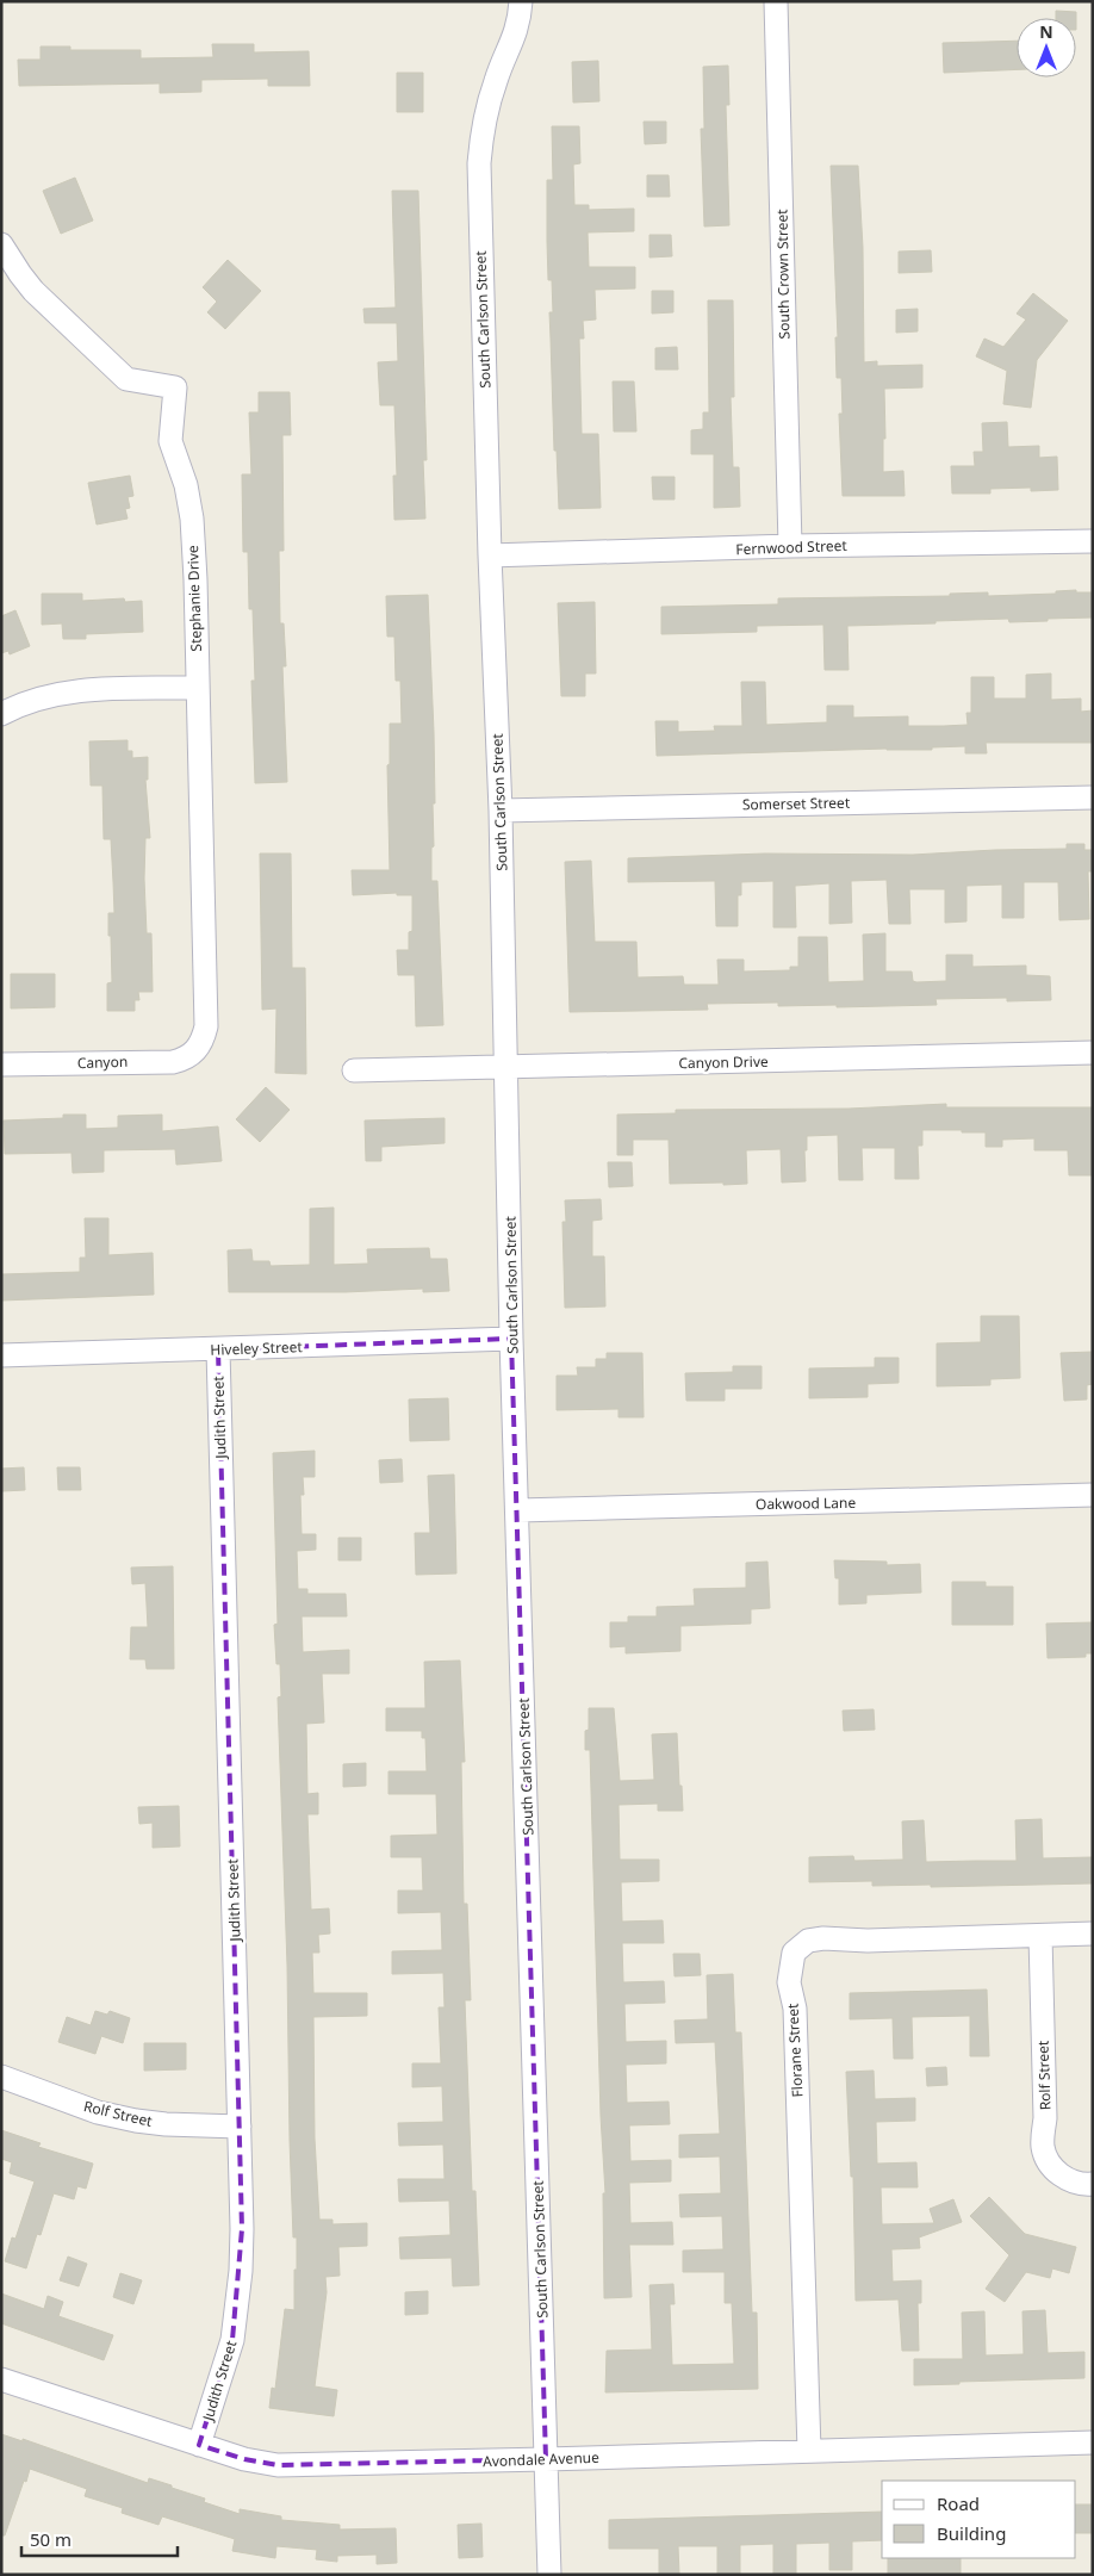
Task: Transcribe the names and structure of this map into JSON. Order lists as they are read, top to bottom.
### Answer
{
  "streets": {
    "street": [
      "South Crown Street",
      "South Carlson Street",
      "Fernwood Street",
      "Stephanie Drive",
      "Somerset Street",
      "Canyon",
      "Canyon Drive",
      "Hiveley Street",
      "Judith Street",
      "Oakwood Lane",
      "Florane Street",
      "Rolf Street",
      "Avondale Avenue"
    ]
  },
  "crossings": [
    ["South Crown Street", "Fernwood Street"],
    ["South Carlson Street", "Fernwood Street"],
    ["South Carlson Street", "Somerset Street"],
    ["South Carlson Street", "Canyon Drive"],
    ["South Carlson Street", "Hiveley Street"],
    ["South Carlson Street", "Oakwood Lane"],
    ["South Carlson Street", "Avondale Avenue"],
    ["Stephanie Drive", "Canyon"],
    ["Hiveley Street", "Judith Street"],
    ["Judith Street", "Rolf Street"],
    ["Judith Street", "Avondale Avenue"],
    ["Florane Street", "Rolf Street"],
    ["Florane Street", "Avondale Avenue"]
  ],
  "legend": ["Road", "Building"],
  "scale_bar": "50 m",
  "north": "top"
}
